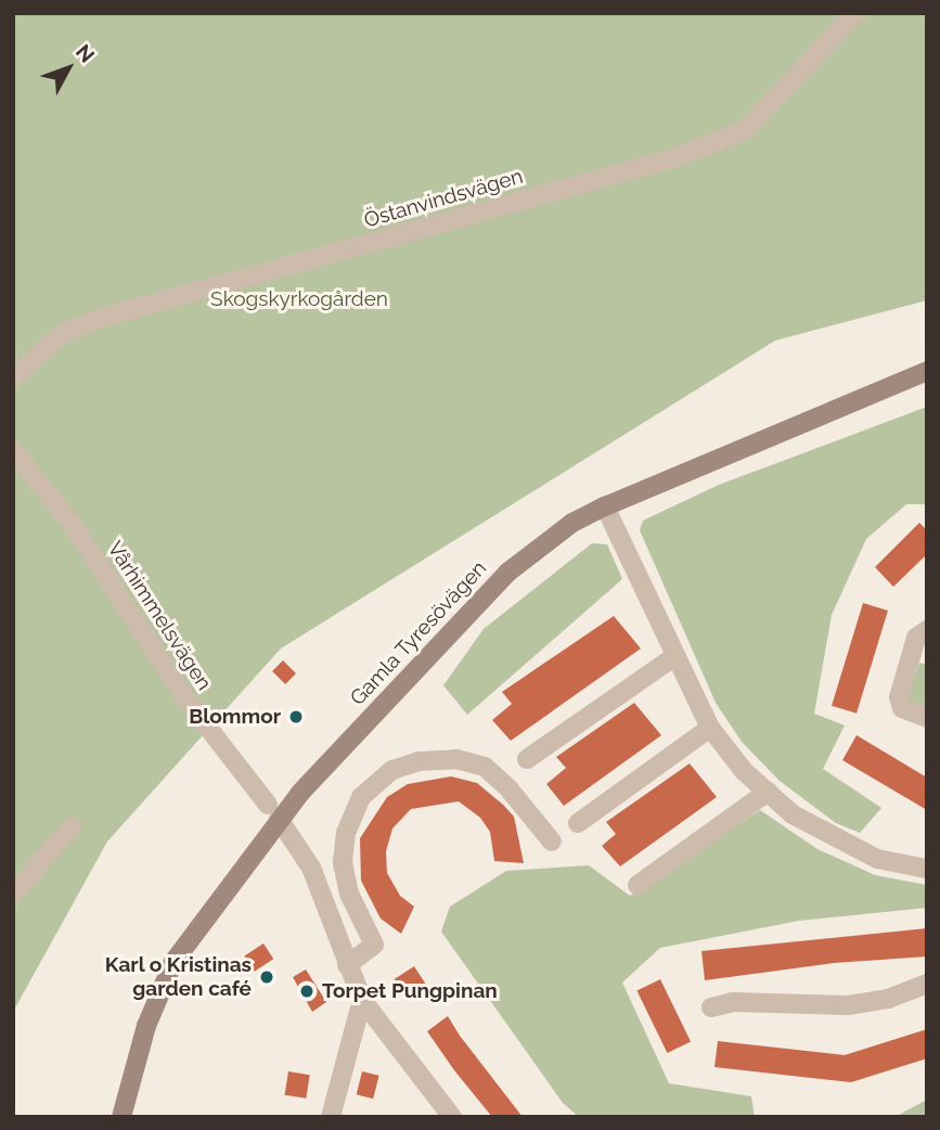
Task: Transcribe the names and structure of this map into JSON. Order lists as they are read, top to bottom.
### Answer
{
  "streets": {
    "street": ["Östanvindsvägen", "Vårhimmelsvägen", "Gamla Tyresövägen"]
  },
  "crossings": [
    ["Vårhimmelsvägen", "Gamla Tyresövägen"]
  ],
  "parks": ["Skogskyrkogården"],
  "places": ["Blommor", "Karl o Kristinas garden café", "Torpet Pungpinan"],
  "north": "top right"
}
